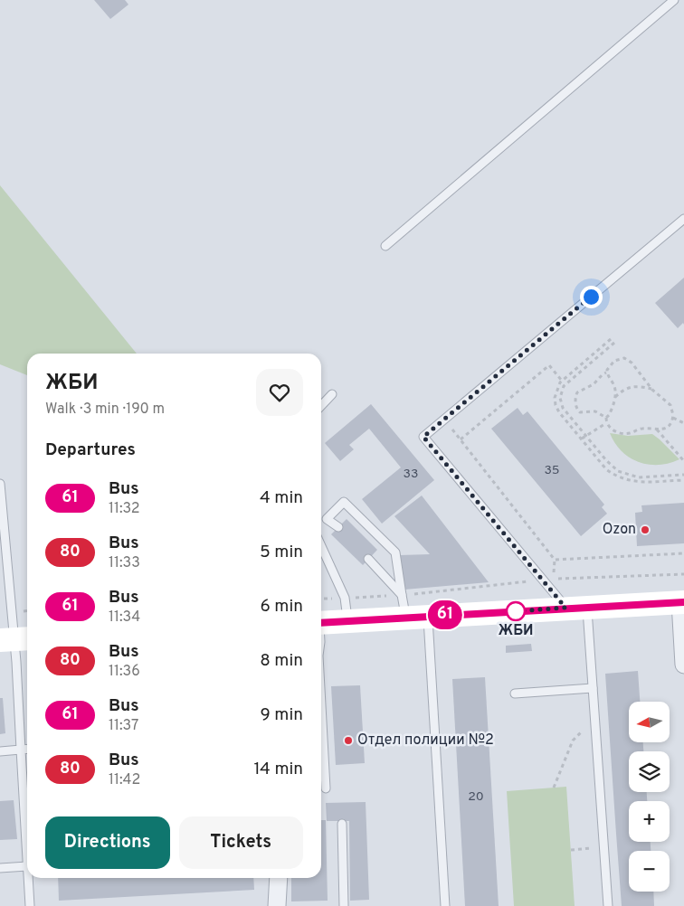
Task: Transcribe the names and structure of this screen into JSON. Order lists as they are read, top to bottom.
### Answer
{
  "places": ["Ozon", "ЖБИ", "Отдел полиции №2"],
  "lines": ["bus line 61"],
  "house_numbers": ["35", "33", "20"],
  "north": "left",
  "page": {
    "on_map": "61",
    "heading": [
      ["ЖБИ", "Walk · 3 min · 190 m"],
      "Departures"
    ],
    "list": [
      {
        "mark": "61",
        "name": "Bus",
        "note": "11:32",
        "value": "4 min"
      },
      {
        "mark": "80",
        "name": "Bus",
        "note": "11:33",
        "value": "5 min"
      },
      {
        "mark": "61",
        "name": "Bus",
        "note": "11:34",
        "value": "6 min"
      },
      {
        "mark": "80",
        "name": "Bus",
        "note": "11:36",
        "value": "8 min"
      },
      {
        "mark": "61",
        "name": "Bus",
        "note": "11:37",
        "value": "9 min"
      },
      {
        "mark": "80",
        "name": "Bus",
        "note": "11:42",
        "value": "14 min"
      }
    ],
    "map_buttons": ["+", "−"],
    "buttons": ["Directions", "Tickets"]
  }
}
